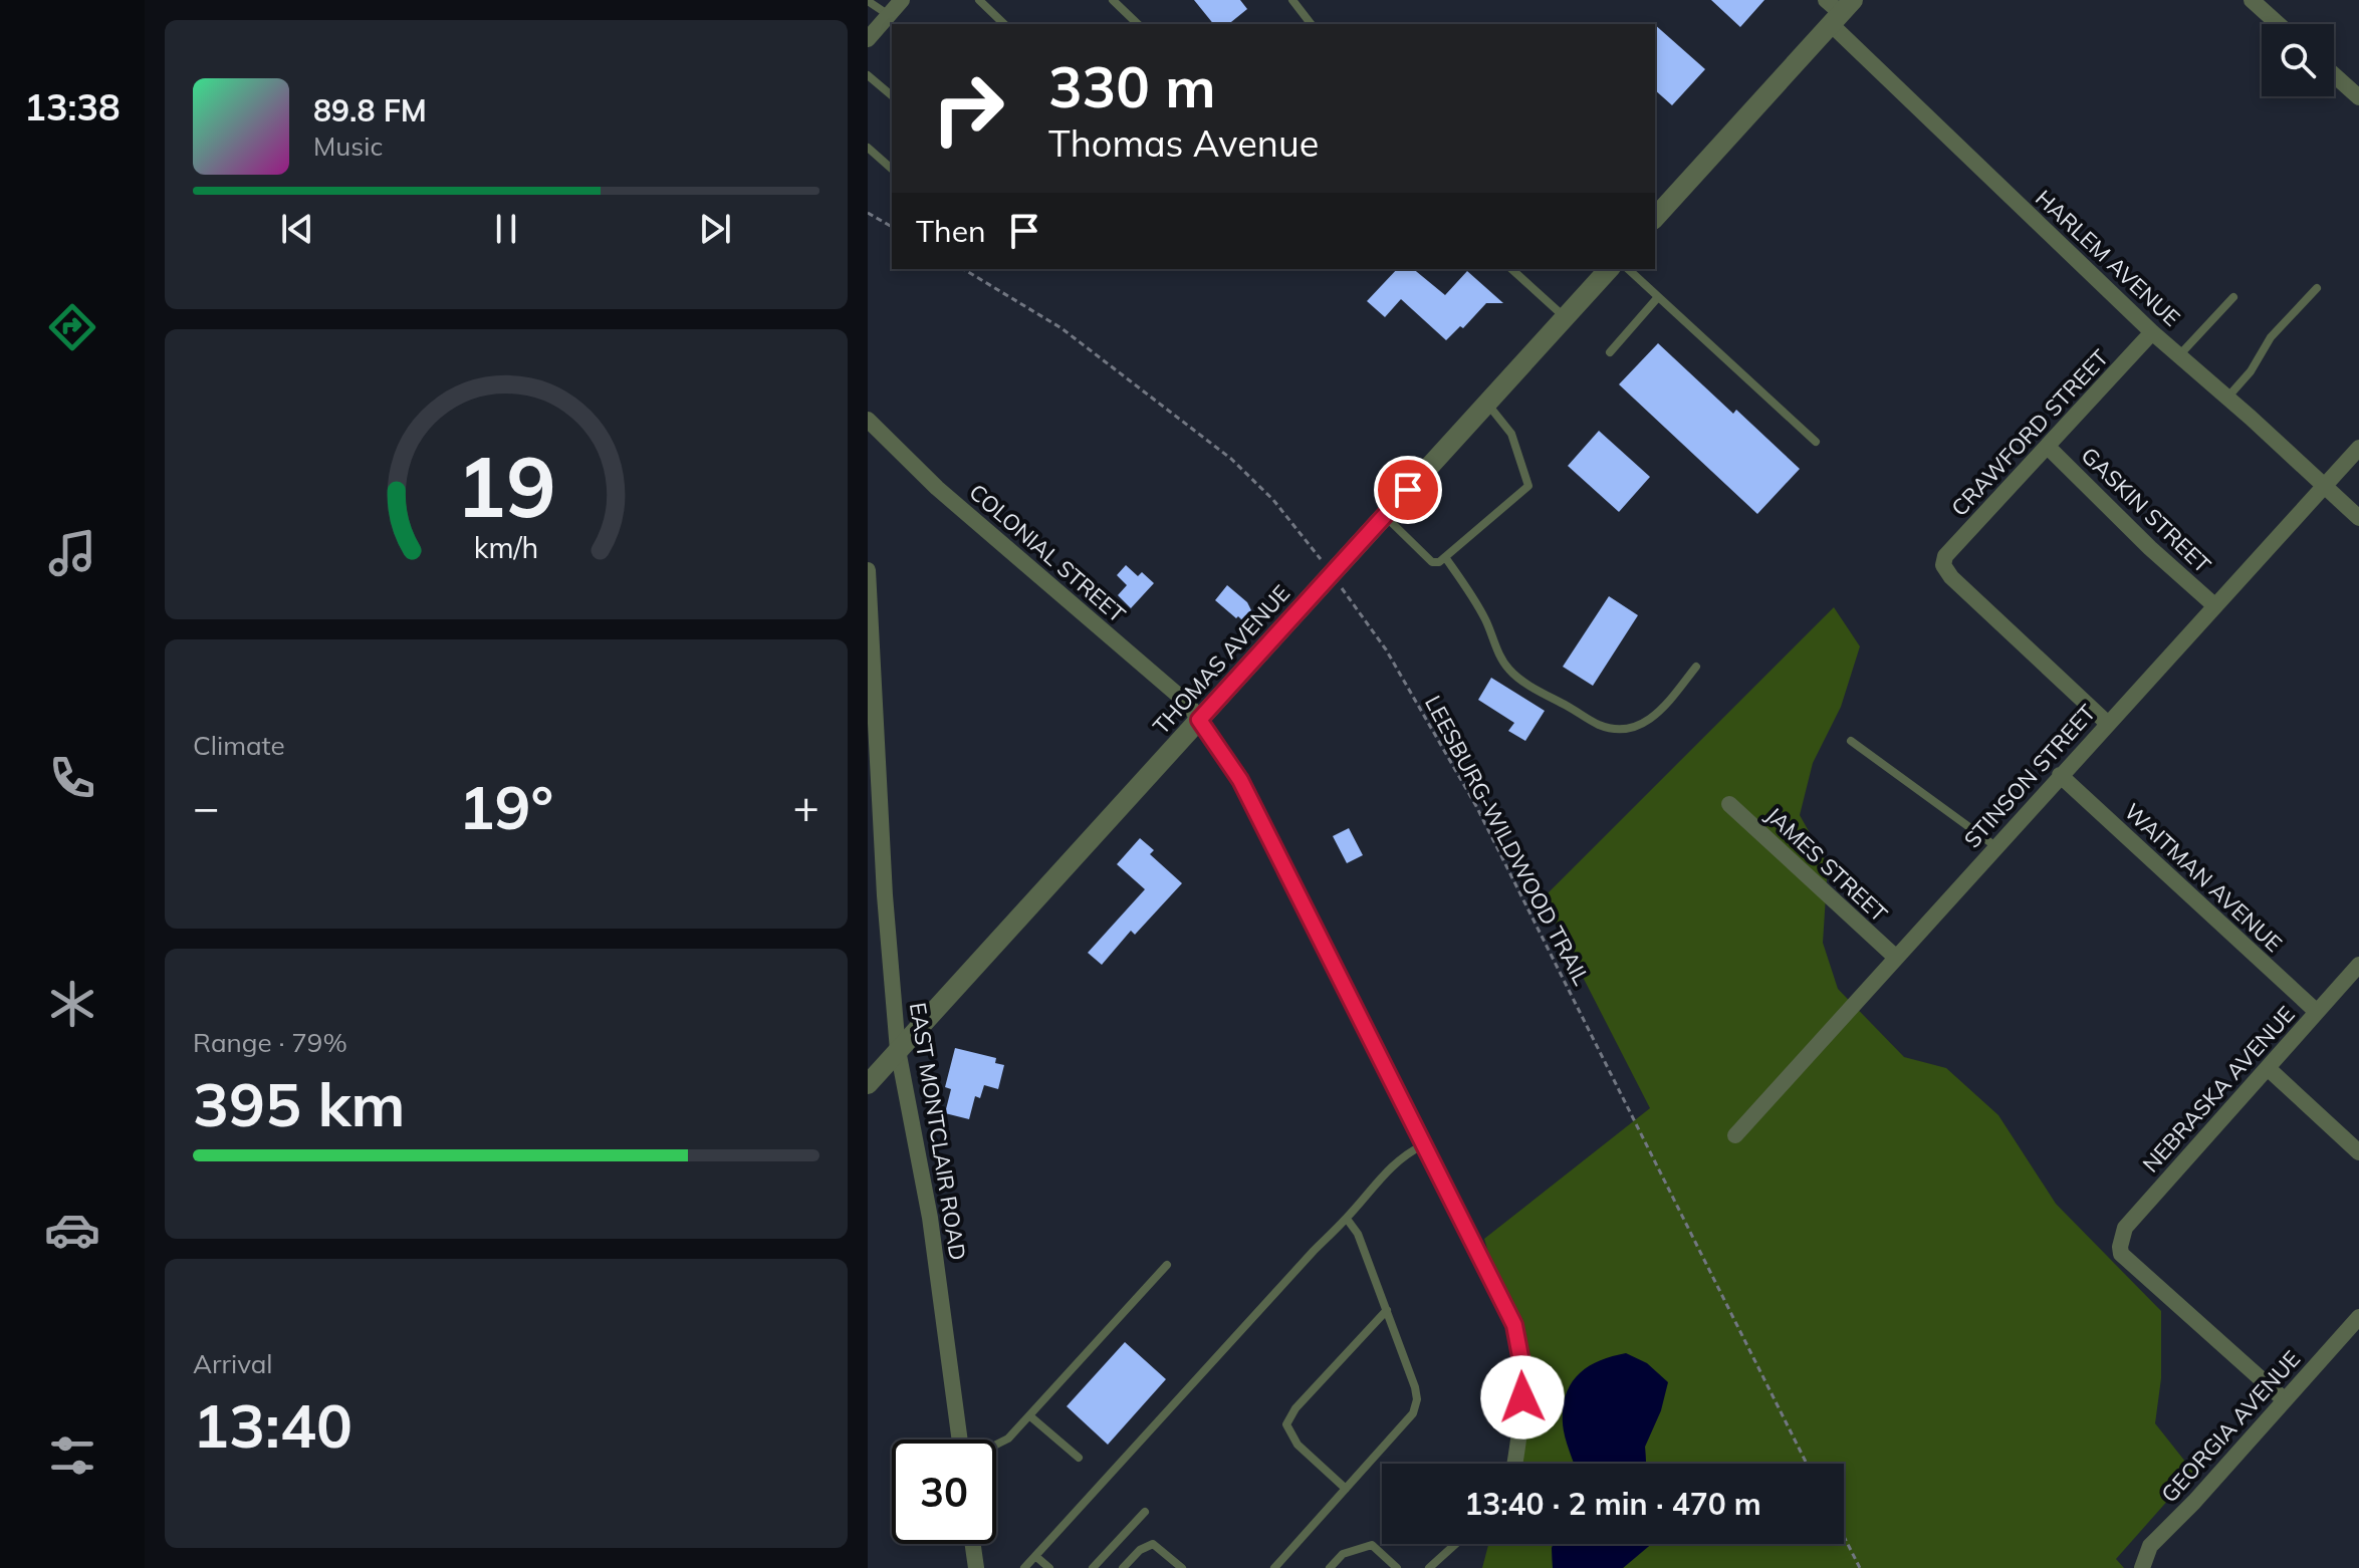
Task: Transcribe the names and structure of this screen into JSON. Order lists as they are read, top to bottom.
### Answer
{
  "streets": {
    "street": [
      "HARLEM AVENUE",
      "CRAWFORD STREET",
      "GASKIN STREET",
      "COLONIAL STREET",
      "THOMAS AVENUE",
      "STINSON STREET",
      "JAMES STREET",
      "WAITMAN AVENUE",
      "NEBRASKA AVENUE",
      "EAST MONTCLAIR ROAD",
      "GEORGIA AVENUE"
    ],
    "path": ["LEESBURG-WILDWOOD TRAIL"]
  },
  "crossings": [
    ["HARLEM AVENUE", "CRAWFORD STREET"],
    ["HARLEM AVENUE", "STINSON STREET"],
    ["CRAWFORD STREET", "GASKIN STREET"],
    ["CRAWFORD STREET", "STINSON STREET"],
    ["GASKIN STREET", "STINSON STREET"],
    ["COLONIAL STREET", "THOMAS AVENUE"],
    ["THOMAS AVENUE", "LEESBURG-WILDWOOD TRAIL"],
    ["THOMAS AVENUE", "EAST MONTCLAIR ROAD"],
    ["STINSON STREET", "JAMES STREET"],
    ["STINSON STREET", "WAITMAN AVENUE"],
    ["WAITMAN AVENUE", "NEBRASKA AVENUE"],
    ["NEBRASKA AVENUE", "GEORGIA AVENUE"]
  ],
  "page": {
    "tabs": "13:38",
    "turn": ["330 m", "Thomas Avenue"],
    "song": ["89.8 FM", "Music"],
    "then": "Then",
    "tile": [
      "Climate",
      ["Range · 79%", "395 km"],
      ["Arrival", "13:40"]
    ],
    "heat": ["−", "19°", "+"],
    "limit": "30",
    "trip": "13:40 · 2 min · 470 m",
    "gauge": ["19", "km/h"]
  }
}
